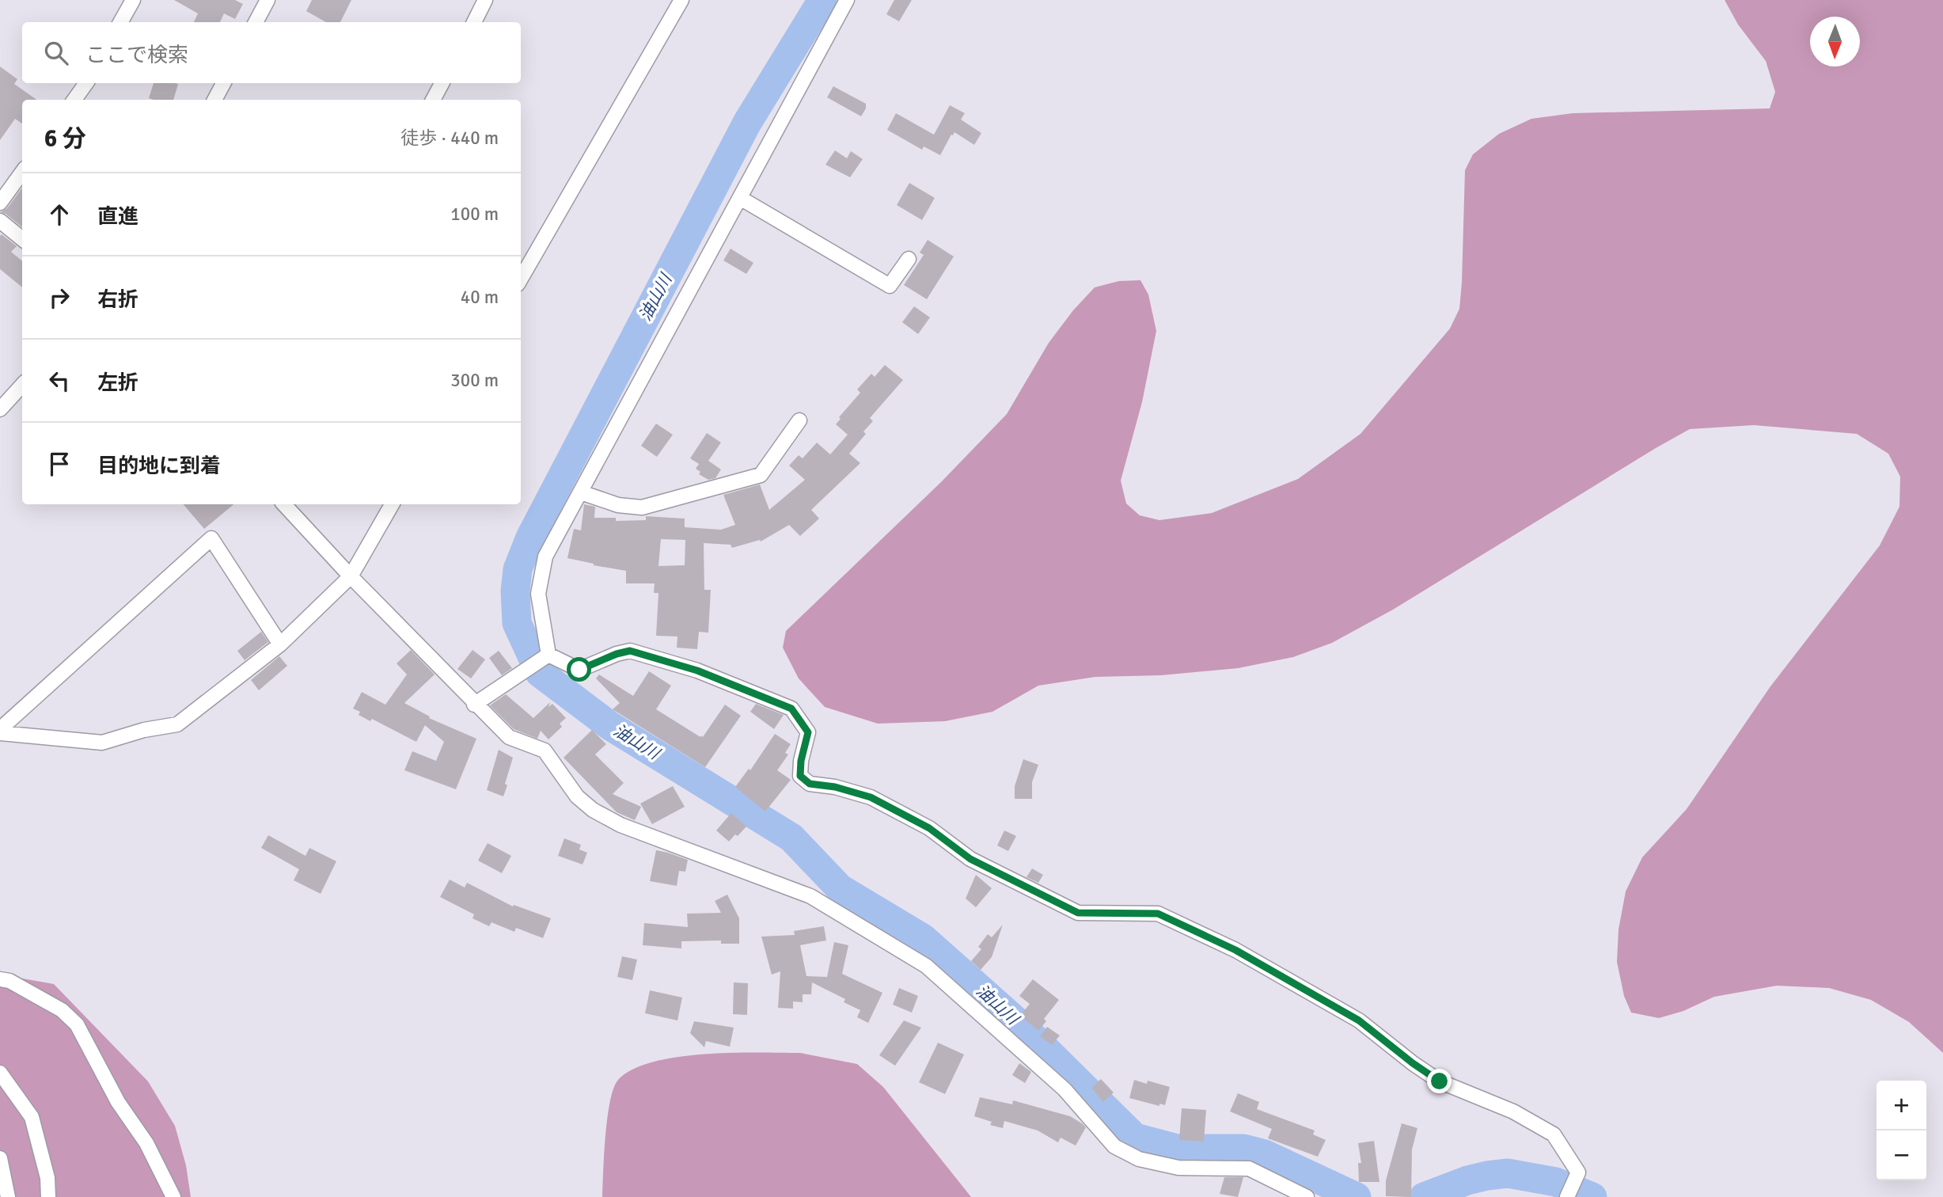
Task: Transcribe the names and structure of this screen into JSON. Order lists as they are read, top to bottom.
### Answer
{
  "water": ["油山川"],
  "north": "bottom",
  "page": {
    "search": "ここで検索",
    "heading": ["6 分", "徒歩 · 440 m"],
    "list": [
      ["直進", "100 m"],
      ["右折", "40 m"],
      ["左折", "300 m"],
      "目的地に到着"
    ],
    "map_buttons": ["+", "−"]
  }
}
